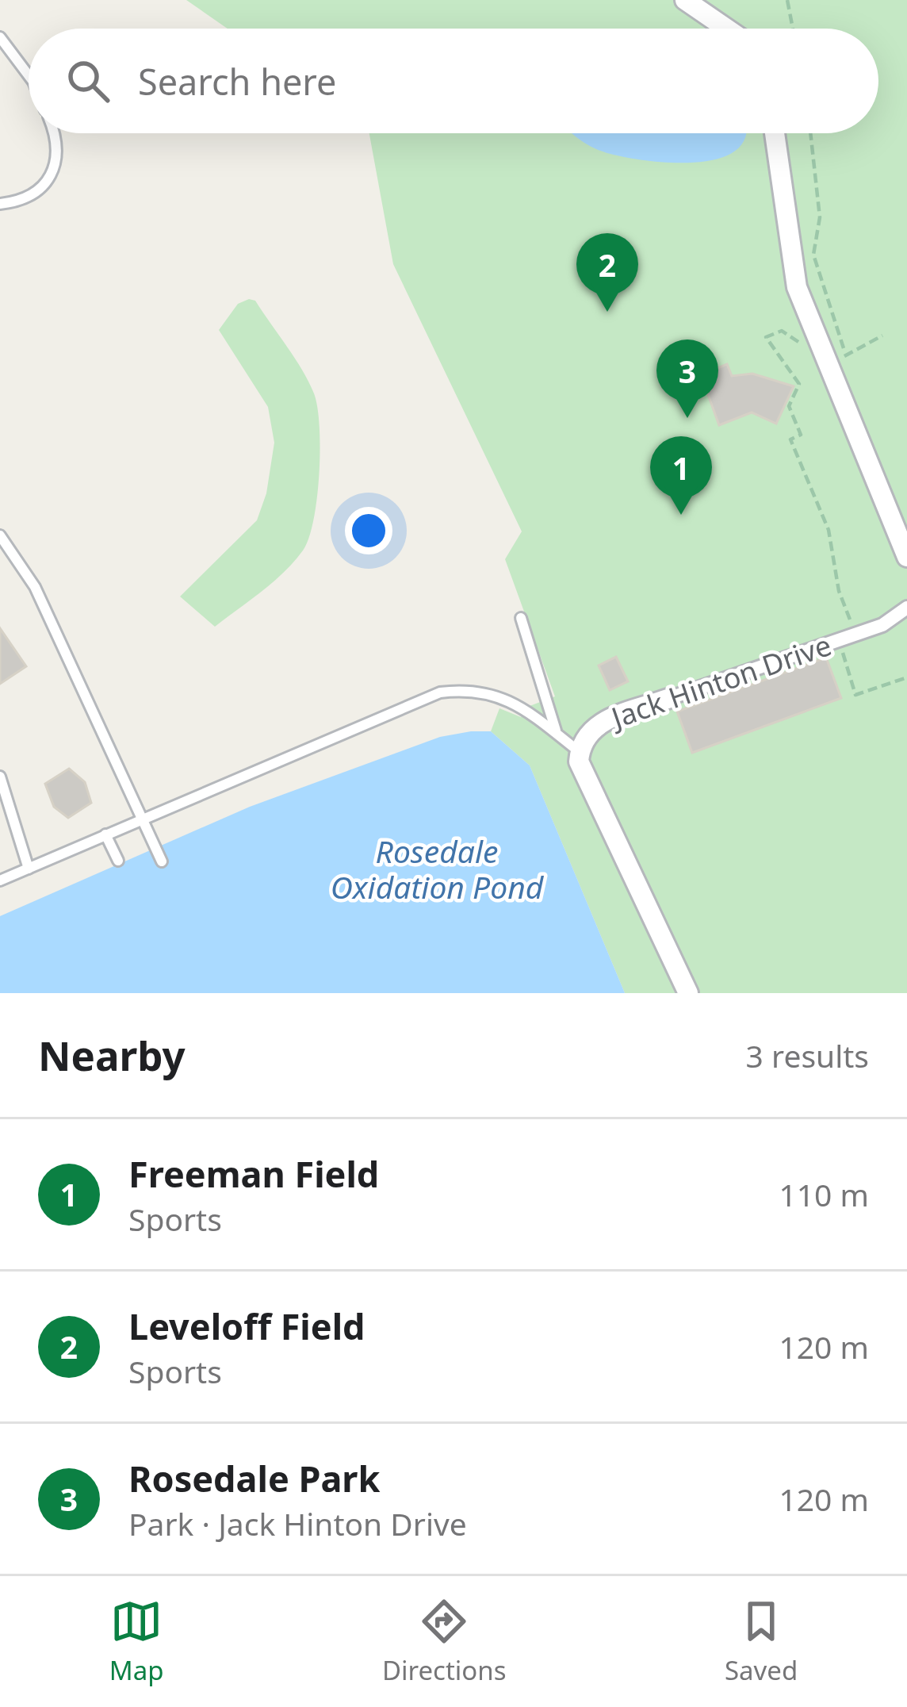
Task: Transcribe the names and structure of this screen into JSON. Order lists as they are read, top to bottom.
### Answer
{
  "streets": {
    "street": ["Jack Hinton Drive"]
  },
  "water": ["Rosedale Oxidation Pond"],
  "page": {
    "search": "Search here",
    "pins": ["2", "3", "1"],
    "heading": ["Nearby", "3 results"],
    "list": [
      {
        "mark": "1",
        "name": "Freeman Field",
        "note": "Sports",
        "value": "110 m"
      },
      {
        "mark": "2",
        "name": "Leveloff Field",
        "note": "Sports",
        "value": "120 m"
      },
      {
        "mark": "3",
        "name": "Rosedale Park",
        "note": "Park · Jack Hinton Drive",
        "value": "120 m"
      }
    ],
    "nav": ["Map", "Directions", "Saved"]
  }
}
